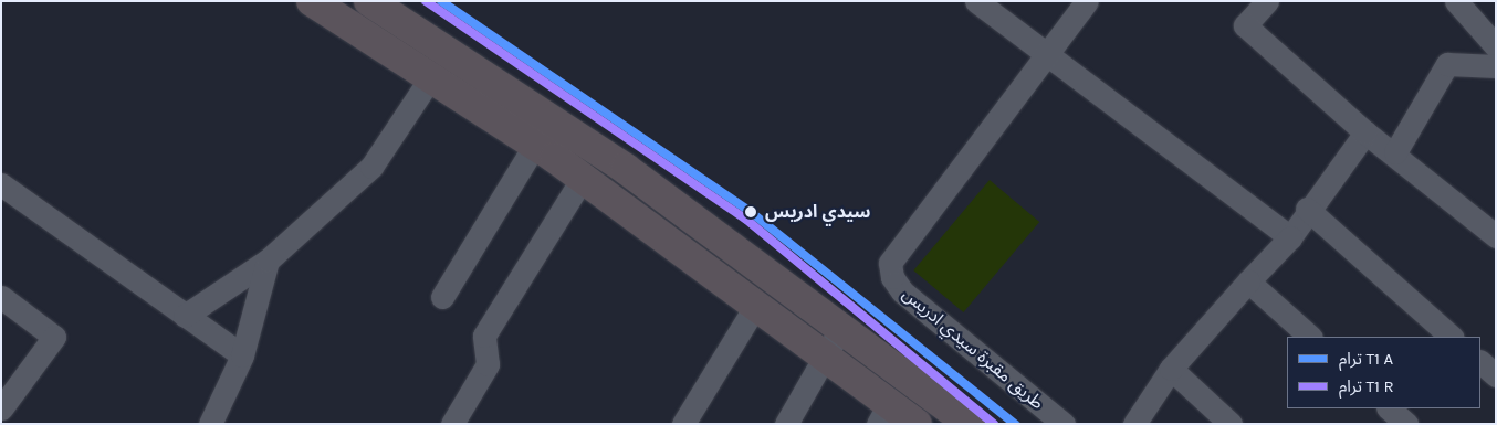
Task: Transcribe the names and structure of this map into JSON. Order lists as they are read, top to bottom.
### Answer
{
  "streets": {
    "street": ["طريق مقبرة سيدي ادريس"]
  },
  "places": ["سيدي ادريس"],
  "legend": ["ترام T1 A", "ترام T1 R"]
}
